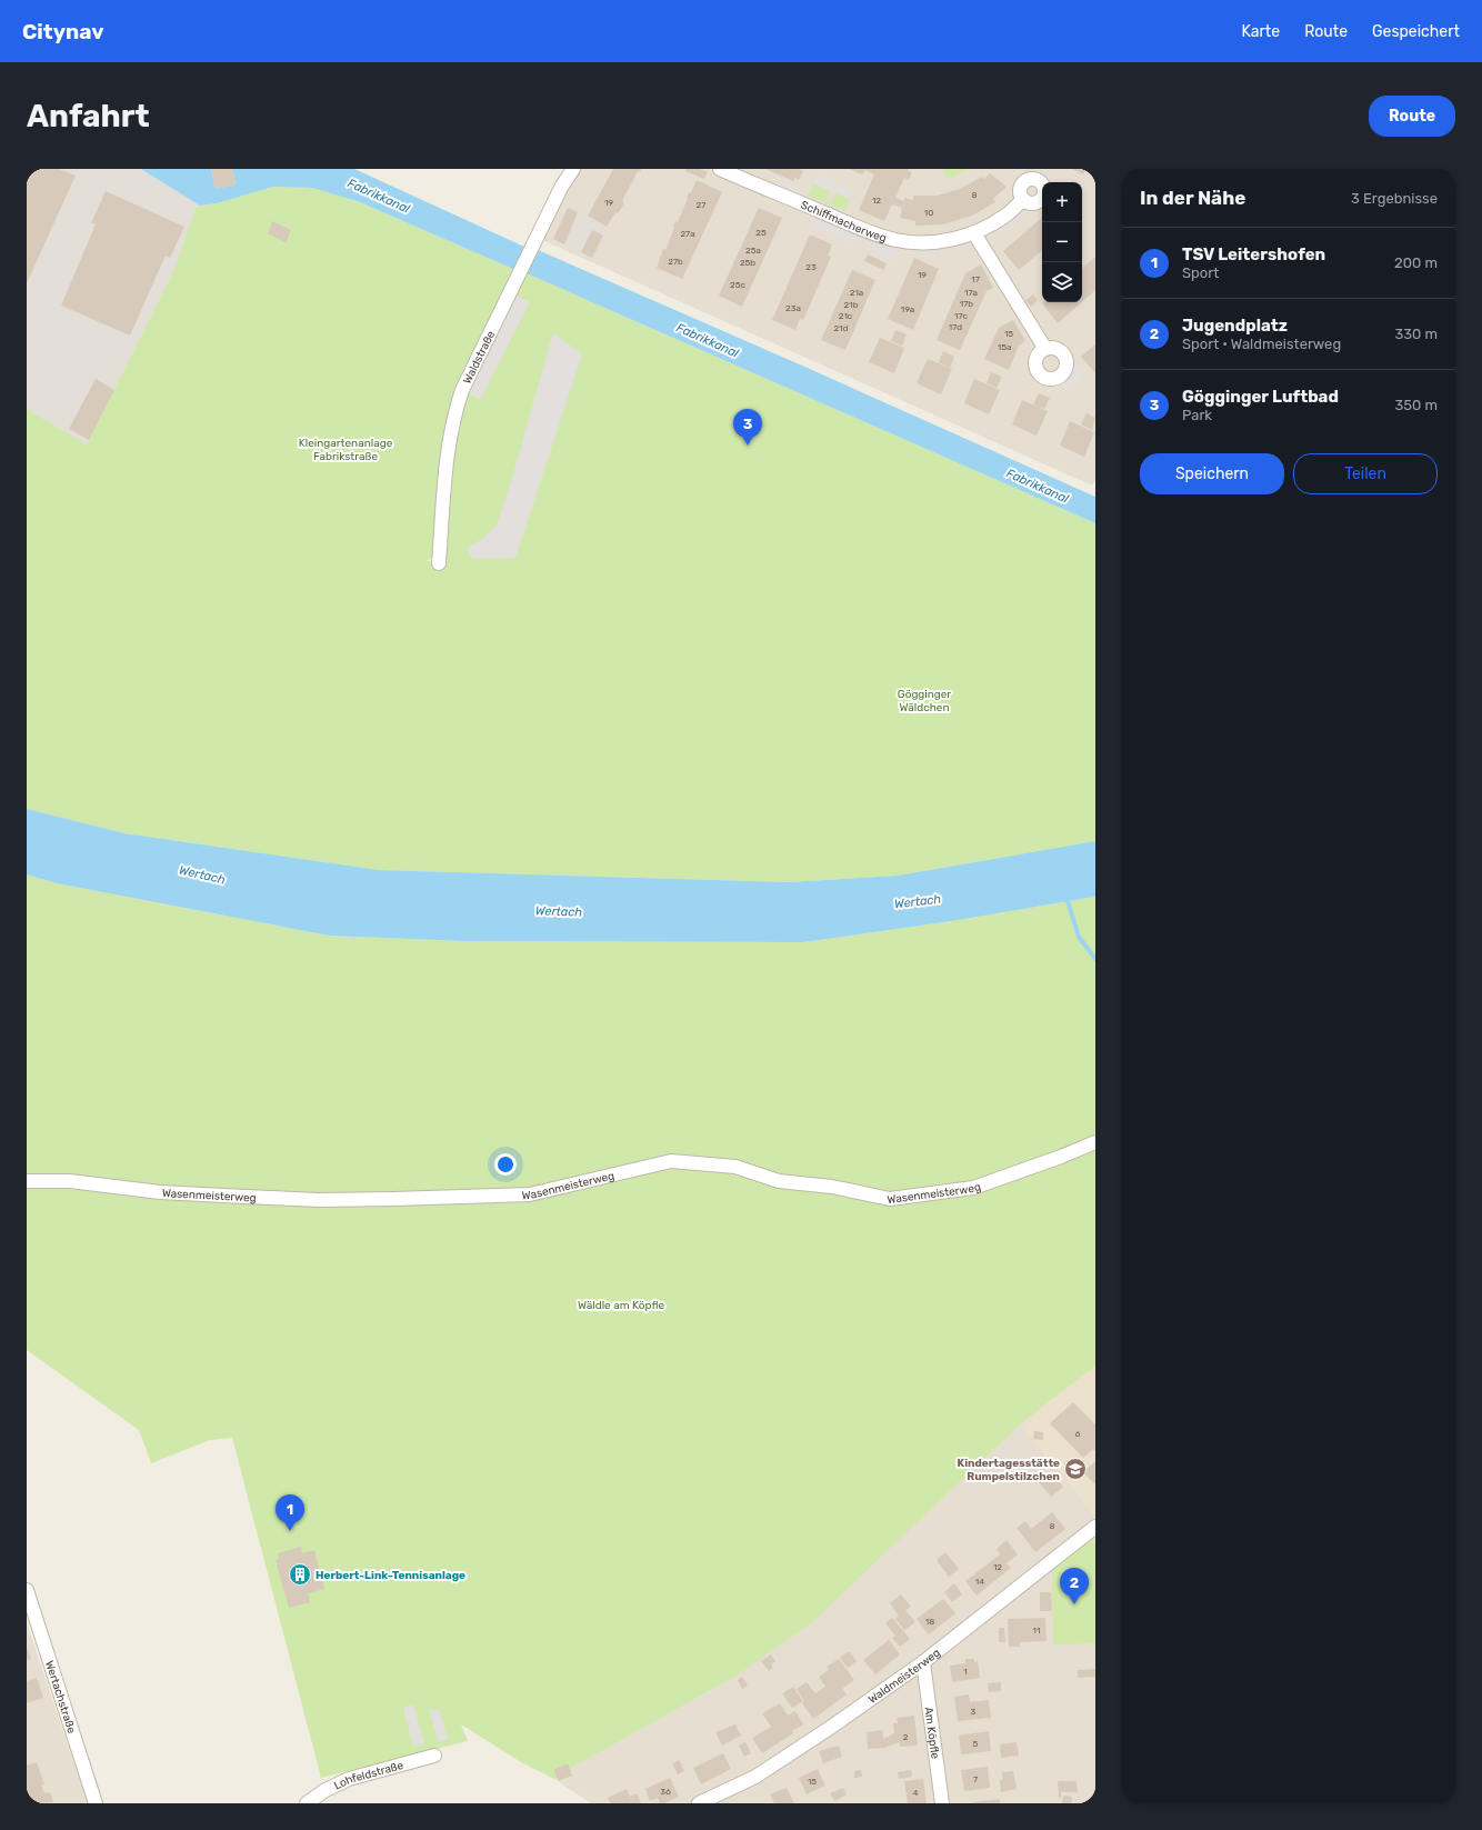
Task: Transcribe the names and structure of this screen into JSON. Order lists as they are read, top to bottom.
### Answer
{
  "streets": {
    "street": [
      "Schiffmacherweg",
      "Waldstraße",
      "Wasenmeisterweg",
      "Waldmeisterweg",
      "Wertachstraße",
      "Am Köpfle",
      "Lohfeldstraße"
    ]
  },
  "crossings": [
    ["Waldmeisterweg", "Am Köpfle"]
  ],
  "water": ["Fabrikkanal", "Wertach"],
  "parks": ["Kleingartenanlage Fabrikstraße", "Gögginger Wäldchen", "Wäldle am Köpfle"],
  "places": {
    "school or university": ["Kindertagesstätte Rumpelstilzchen"],
    "building": ["Herbert-Link-Tennisanlage"]
  },
  "house_numbers": [
    "8",
    "12",
    "19",
    "27",
    "10",
    "25",
    "27a",
    "25a",
    "27b",
    "25b",
    "23",
    "19",
    "17",
    "25c",
    "21a",
    "17a",
    "17b",
    "21b",
    "23a",
    "19a",
    "21c",
    "17c",
    "17d",
    "21d",
    "15",
    "15a",
    "6",
    "8",
    "12",
    "14",
    "18",
    "11",
    "1",
    "3",
    "2",
    "5",
    "7",
    "15",
    "36",
    "4"
  ],
  "page": {
    "header": "Citynav",
    "nav": ["Karte", "Route", "Gespeichert"],
    "buttons": [
      "Route",
      ["Speichern", "Teilen"]
    ],
    "title": "Anfahrt",
    "heading": ["In der Nähe", "3 Ergebnisse"],
    "map_buttons": ["+", "−"],
    "list": [
      {
        "mark": "1",
        "name": "TSV Leitershofen",
        "note": "Sport",
        "value": "200 m"
      },
      {
        "mark": "2",
        "name": "Jugendplatz",
        "note": "Sport · Waldmeisterweg",
        "value": "330 m"
      },
      {
        "mark": "3",
        "name": "Gögginger Luftbad",
        "note": "Park",
        "value": "350 m"
      }
    ],
    "pins": ["3", "1", "2"]
  }
}
